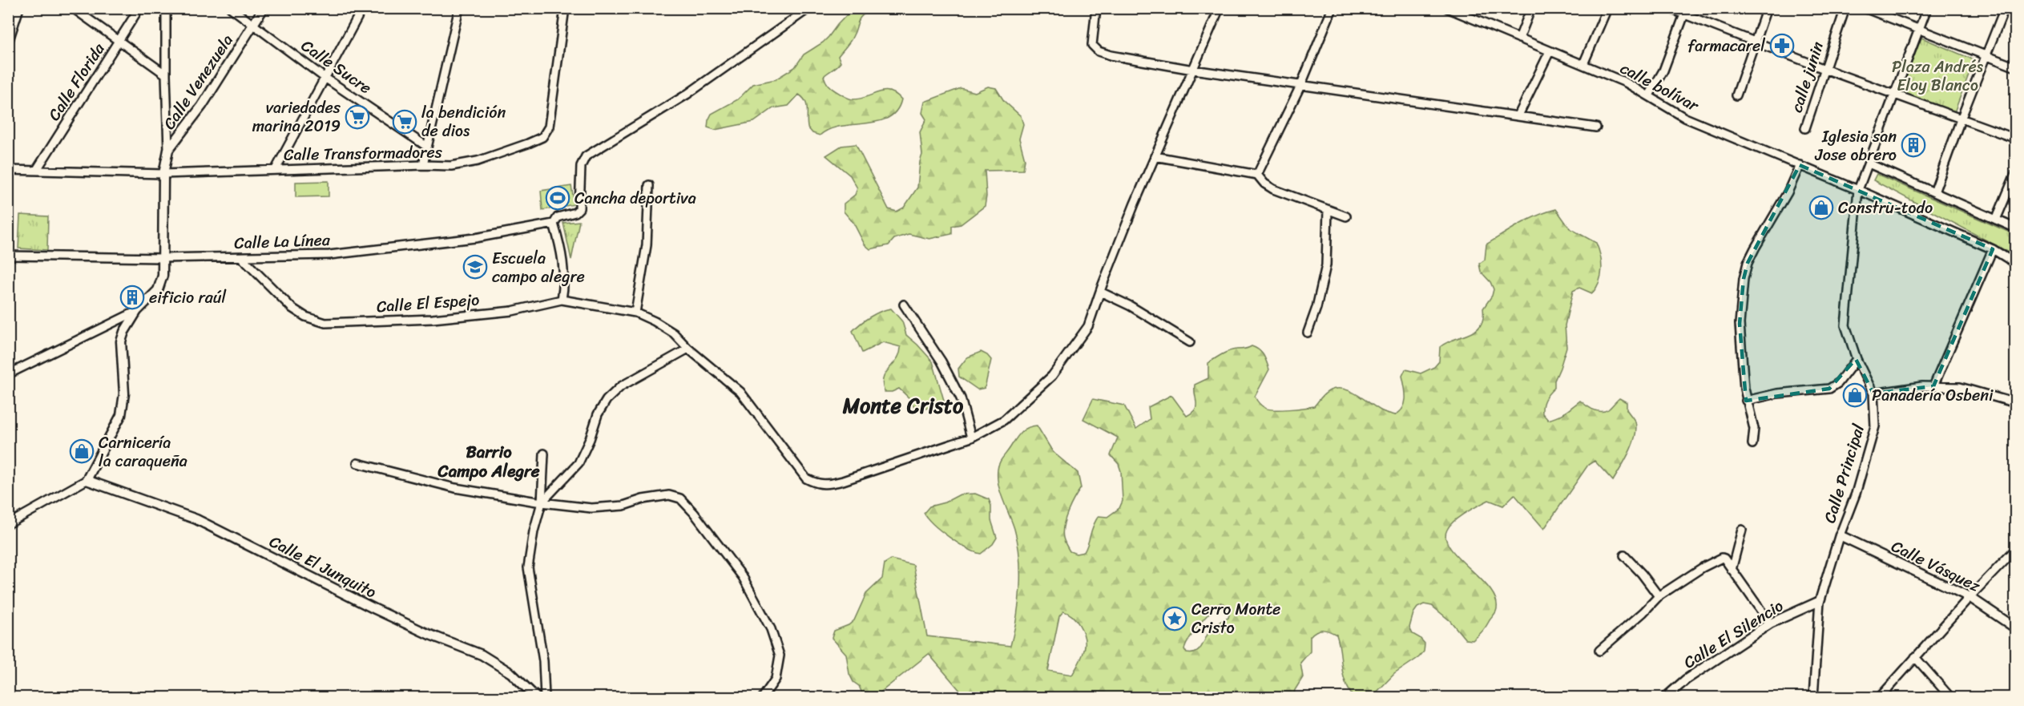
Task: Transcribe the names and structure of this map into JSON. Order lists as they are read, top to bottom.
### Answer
{
  "streets": {
    "street": [
      "Calle Sucre",
      "calle junin",
      "Calle Florida",
      "Calle Venezuela",
      "calle bolívar",
      "Calle Transformadores",
      "Calle La Línea",
      "Calle El Espejo",
      "Calle Principal",
      "Calle Vásquez",
      "Calle El Junquito",
      "Calle El Silencio"
    ]
  },
  "crossings": [
    ["Calle Sucre", "Calle Venezuela"],
    ["Calle Venezuela", "Calle Transformadores"],
    ["Calle Venezuela", "Calle La Línea"],
    ["Calle Venezuela", "Calle El Junquito"],
    ["calle bolívar", "Calle Principal"],
    ["Calle La Línea", "Calle El Espejo"],
    ["Calle Principal", "Calle Vásquez"],
    ["Calle Principal", "Calle El Silencio"]
  ],
  "districts": ["Monte Cristo", "Barrio Campo Alegre"],
  "parks": ["Plaza Andrés Eloy Blanco"],
  "places": {
    "pharmacy": ["farmacarel"],
    "supermarket": ["variedades marina 2019", "la bendición de dios"],
    "building": ["Iglesia san Jose obrero", "eificio raúl"],
    "sports": ["Cancha deportiva"],
    "shop": ["Constru-todo", "Panadería Osbeni", "Carnicería la caraqueña"],
    "school or university": ["Escuela campo alegre"],
    "place": ["Cerro Monte Cristo"]
  }
}
